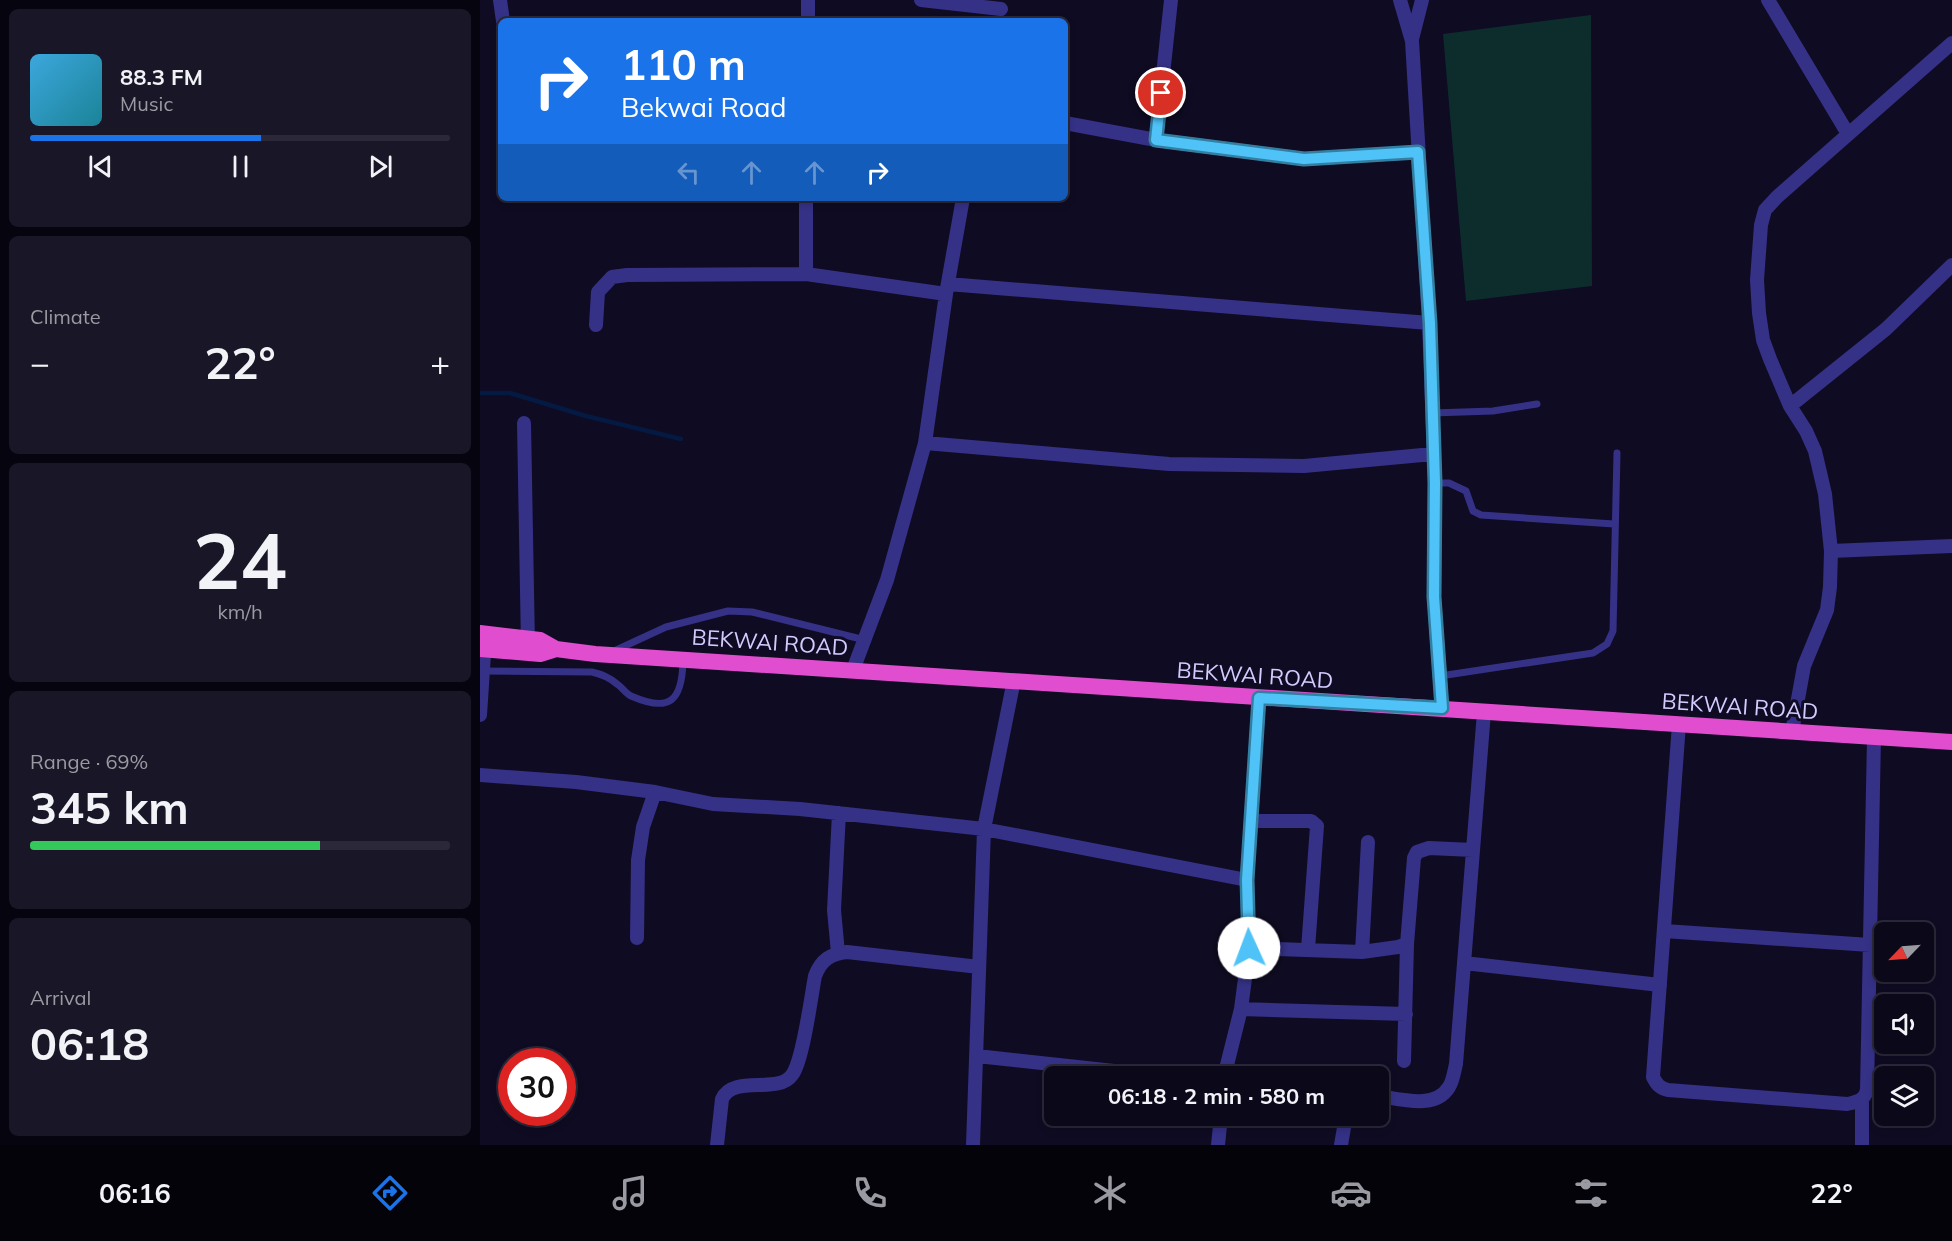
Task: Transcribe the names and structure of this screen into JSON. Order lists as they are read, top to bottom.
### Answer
{
  "streets": {
    "highway": ["BEKWAI ROAD"]
  },
  "north": "bottom left",
  "page": {
    "turn": ["110 m", "Bekwai Road"],
    "song": ["88.3 FM", "Music"],
    "tile": [
      "Climate",
      ["24", "km/h"],
      ["Range · 69%", "345 km"],
      ["Arrival", "06:18"]
    ],
    "heat": ["−", "22°", "+"],
    "limit": "30",
    "trip": "06:18 · 2 min · 580 m",
    "tabs": ["06:16", "22°"]
  }
}
